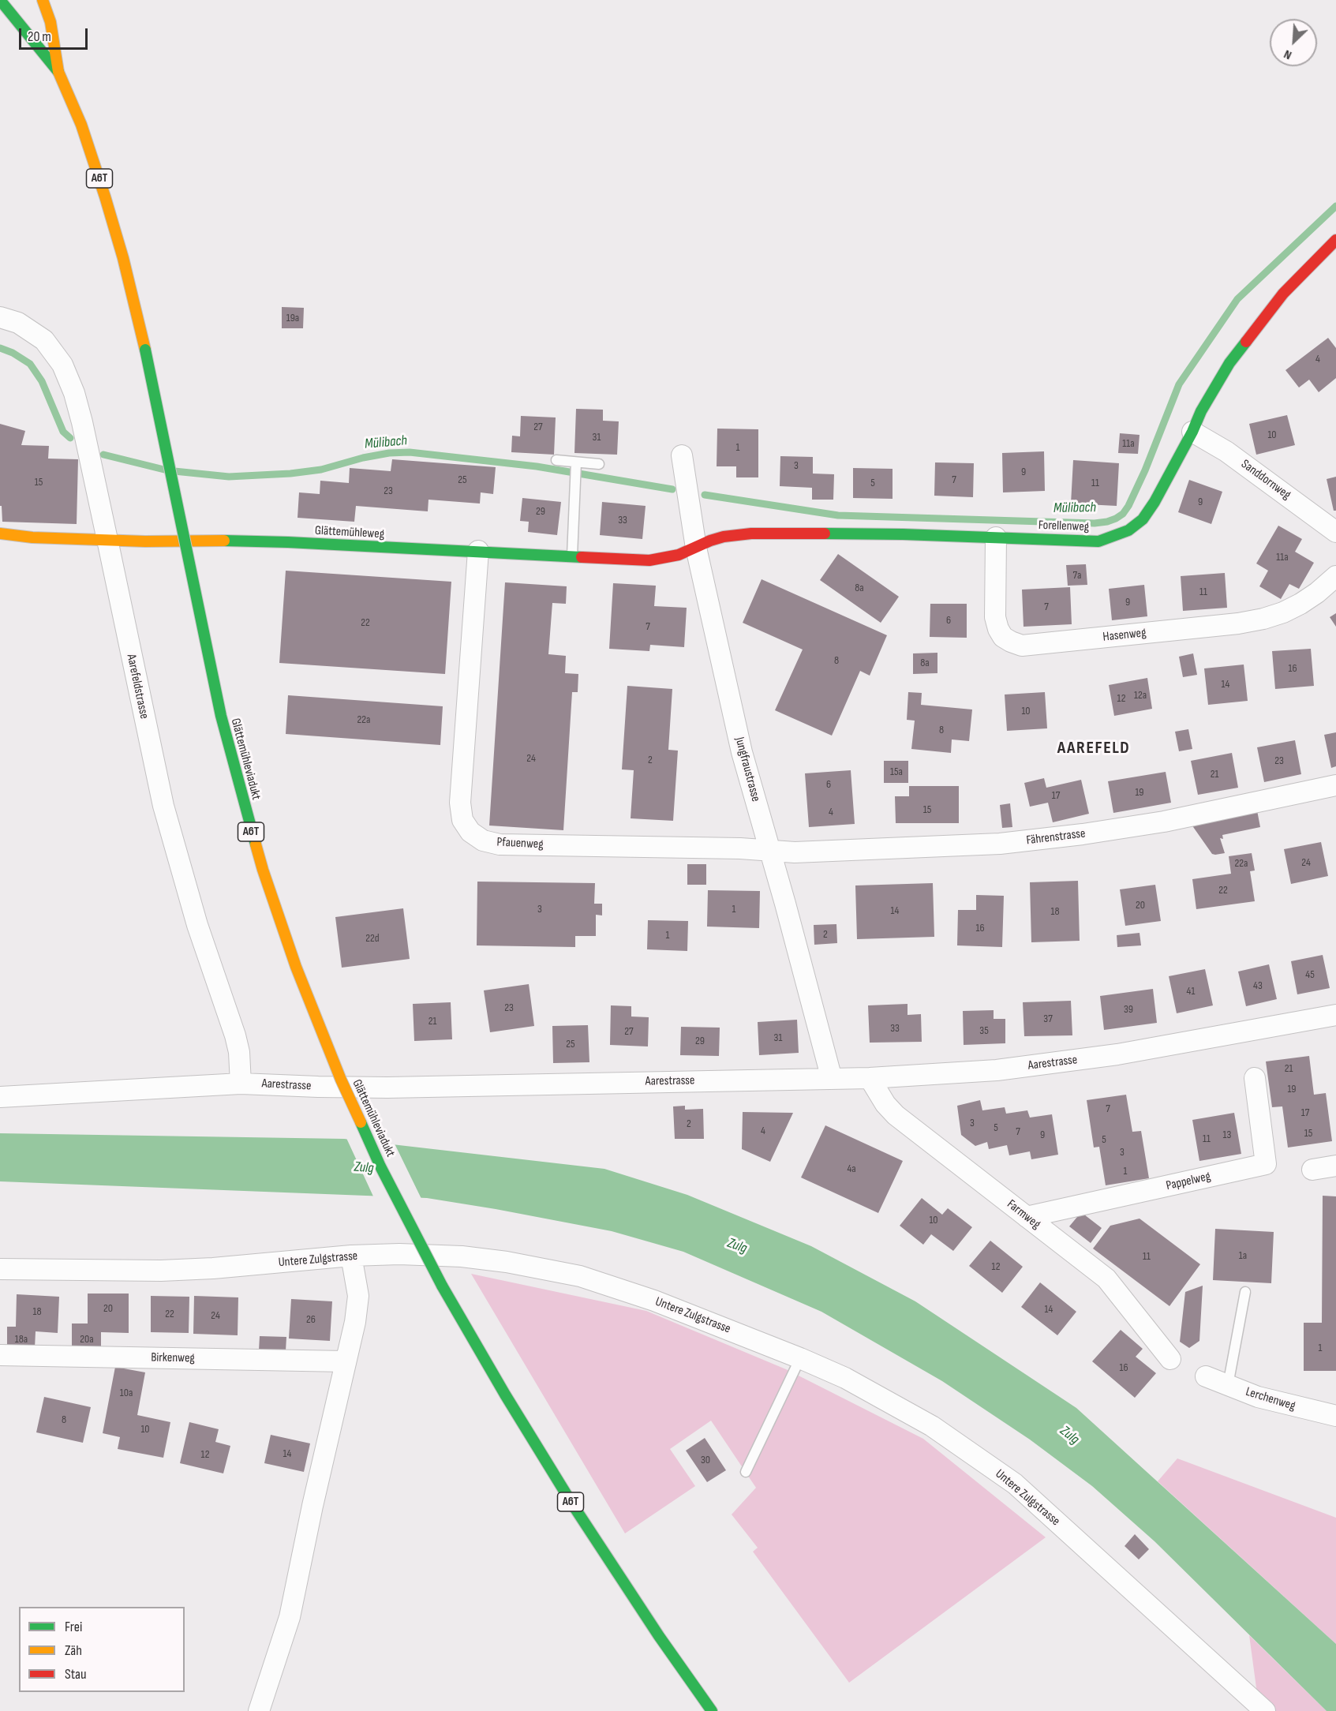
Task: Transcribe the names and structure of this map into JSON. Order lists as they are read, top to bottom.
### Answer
{
  "streets": {
    "main road": [
      "A6T",
      "Forellenweg",
      "Glättemühleweg",
      "Glättemühleviadukt"
    ],
    "street": [
      "Sanddornweg",
      "Hasenweg",
      "Aarefeldstrasse",
      "Jungfraustrasse",
      "Fährenstrasse",
      "Pfauenweg",
      "Aarestrasse",
      "Pappelweg",
      "Farmweg",
      "Untere Zulgstrasse",
      "Birkenweg",
      "Lerchenweg"
    ]
  },
  "crossings": [
    ["A6T", "Glättemühleviadukt"],
    ["Sanddornweg", "Forellenweg"],
    ["Forellenweg", "Glättemühleweg"],
    ["Forellenweg", "Hasenweg"],
    ["Forellenweg", "Jungfraustrasse"],
    ["Glättemühleweg", "Aarefeldstrasse"],
    ["Glättemühleweg", "Jungfraustrasse"],
    ["Glättemühleweg", "Pfauenweg"],
    ["Aarefeldstrasse", "Aarestrasse"],
    ["Jungfraustrasse", "Fährenstrasse"],
    ["Jungfraustrasse", "Pfauenweg"],
    ["Jungfraustrasse", "Aarestrasse"],
    ["Fährenstrasse", "Pfauenweg"],
    ["Aarestrasse", "Farmweg"],
    ["Pappelweg", "Farmweg"]
  ],
  "districts": ["AAREFELD"],
  "water": ["Mülibach", "Zulg"],
  "house_numbers": [
    "19a",
    "4",
    "27",
    "10",
    "31",
    "11a",
    "1",
    "3",
    "9",
    "25",
    "7",
    "15",
    "5",
    "11",
    "23",
    "9",
    "29",
    "33",
    "11a",
    "7a",
    "8a",
    "11",
    "9",
    "7",
    "6",
    "22",
    "7",
    "8",
    "8a",
    "16",
    "14",
    "12a",
    "12",
    "10",
    "22a",
    "8",
    "24",
    "2",
    "23",
    "15a",
    "21",
    "6",
    "19",
    "17",
    "15",
    "4",
    "24",
    "22a",
    "22",
    "20",
    "3",
    "1",
    "14",
    "18",
    "16",
    "2",
    "1",
    "22d",
    "45",
    "43",
    "41",
    "23",
    "39",
    "37",
    "21",
    "33",
    "35",
    "27",
    "31",
    "29",
    "25",
    "21",
    "19",
    "7",
    "17",
    "3",
    "2",
    "5",
    "4",
    "7",
    "15",
    "9",
    "13",
    "11",
    "5",
    "3",
    "4a",
    "1",
    "10",
    "1a",
    "11",
    "12",
    "20",
    "14",
    "18",
    "22",
    "24",
    "26",
    "18a",
    "20a",
    "1",
    "16",
    "10a",
    "8",
    "10",
    "14",
    "12",
    "30"
  ],
  "legend": ["Frei", "Zäh", "Stau"],
  "scale_bar": "20 m",
  "north": "bottom left"
}
